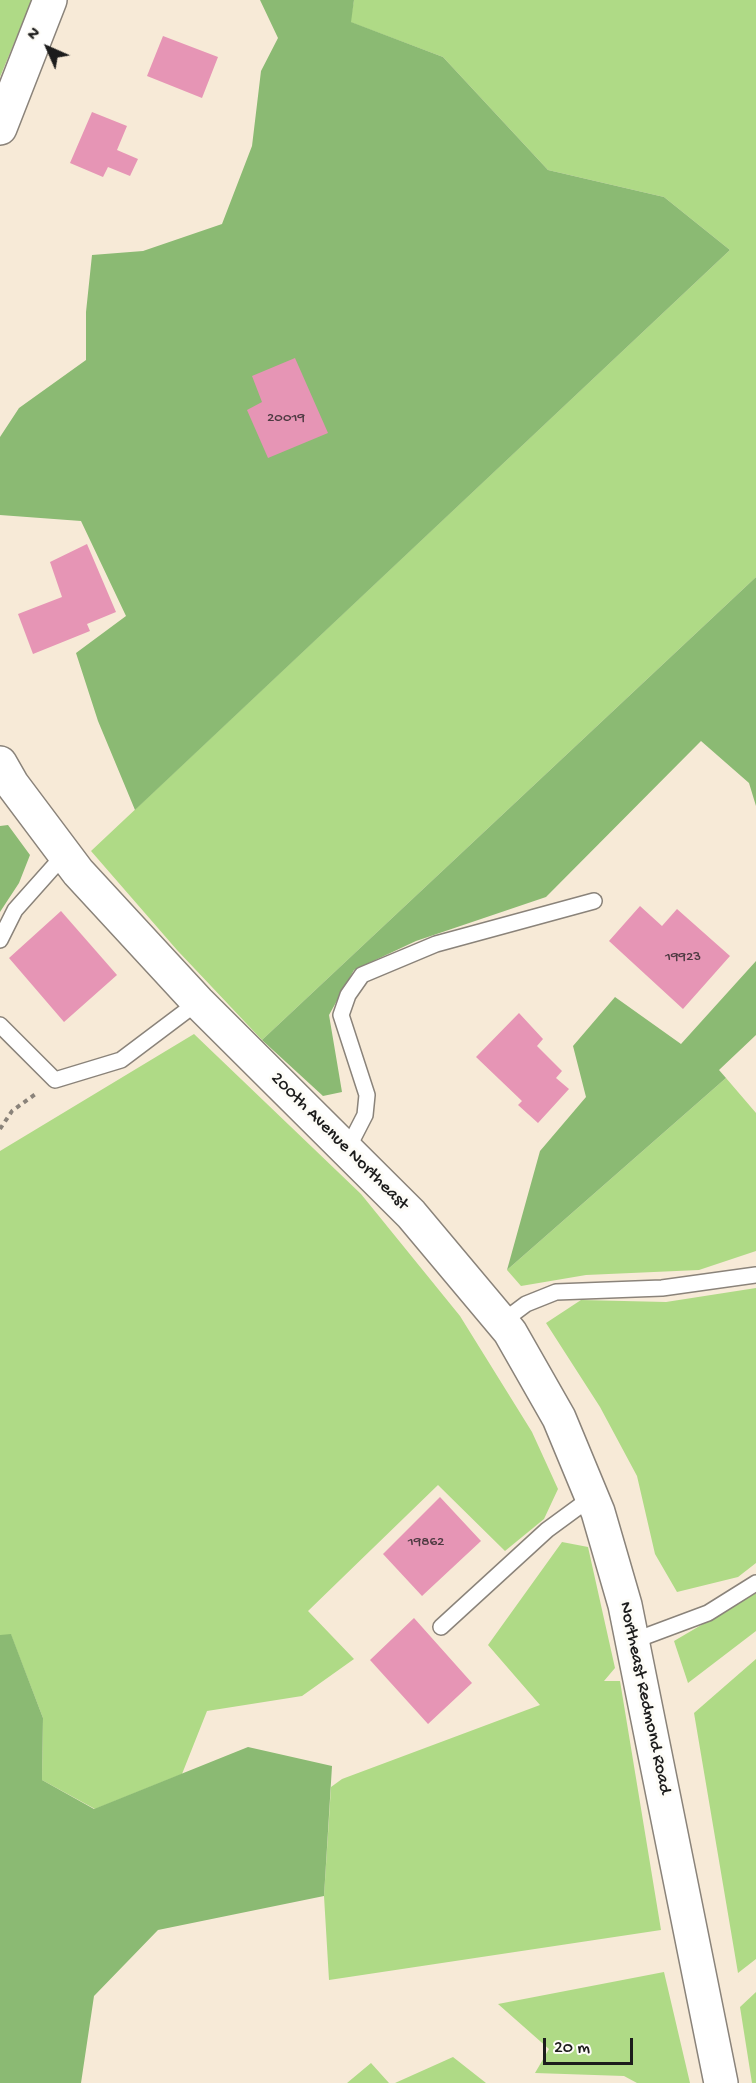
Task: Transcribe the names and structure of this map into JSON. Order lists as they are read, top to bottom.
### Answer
{
  "streets": {
    "street": ["200th Avenue Northeast", "Northeast Redmond Road"]
  },
  "crossings": [
    ["200th Avenue Northeast", "Northeast Redmond Road"]
  ],
  "house_numbers": ["20019", "19923", "19862"],
  "scale_bar": "20 m",
  "north": "top left"
}
